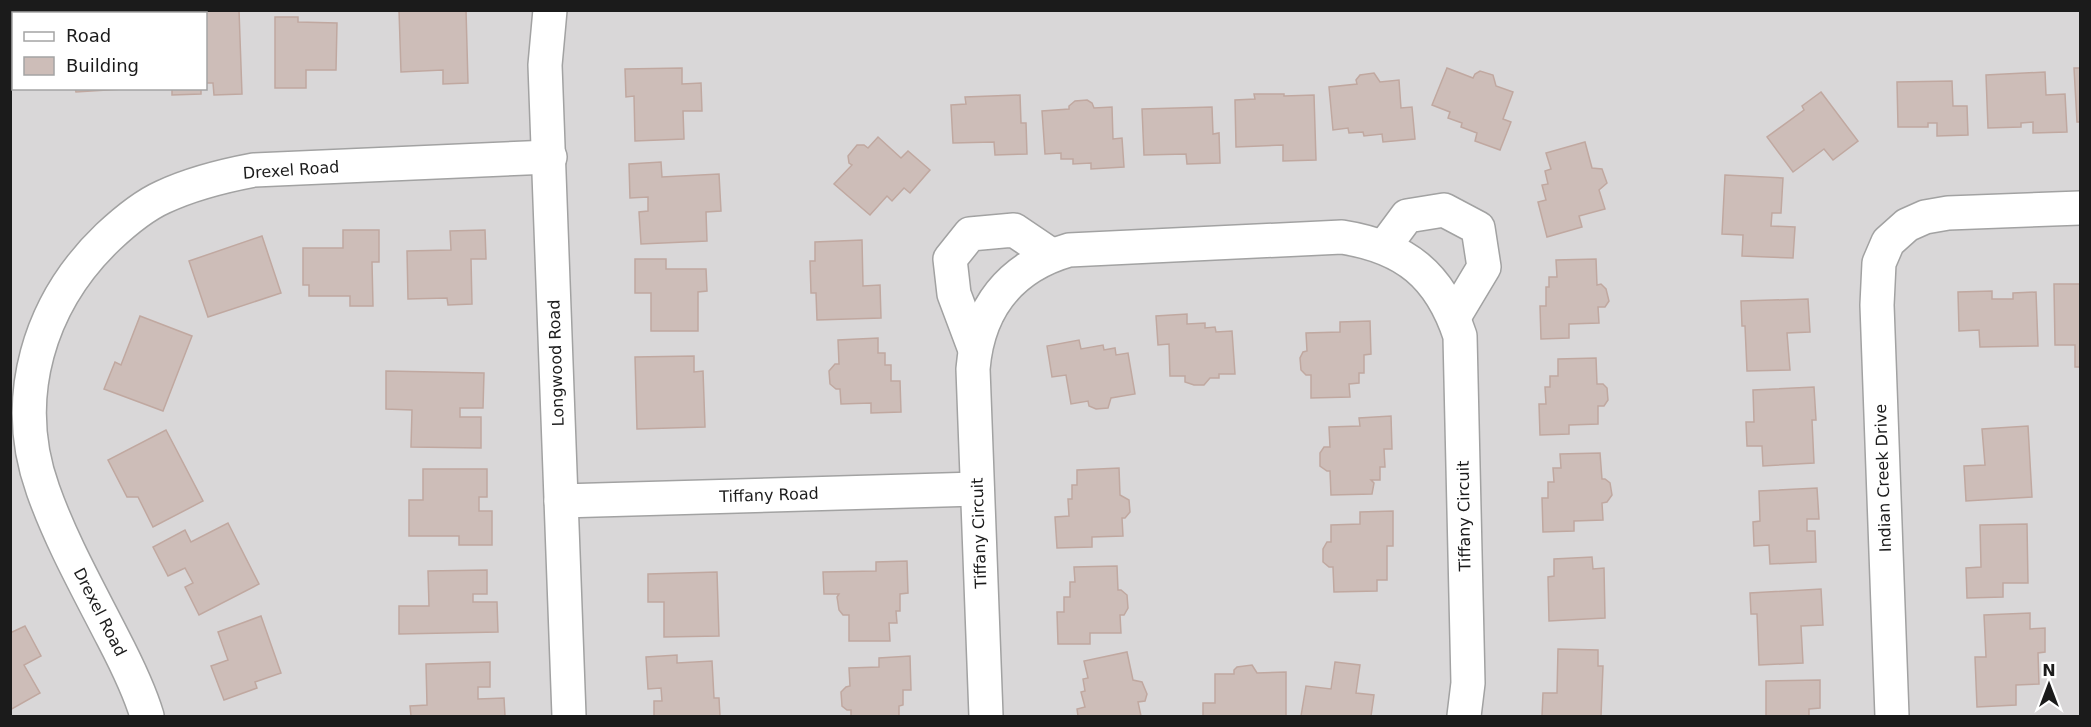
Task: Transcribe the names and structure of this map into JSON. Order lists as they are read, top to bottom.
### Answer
{
  "streets": {
    "street": [
      "Drexel Road",
      "Longwood Road",
      "Indian Creek Drive",
      "Tiffany Road",
      "Tiffany Circuit"
    ]
  },
  "crossings": [
    ["Drexel Road", "Longwood Road"],
    ["Longwood Road", "Tiffany Road"],
    ["Tiffany Road", "Tiffany Circuit"]
  ],
  "legend": ["Road", "Building"],
  "north": "top"
}
